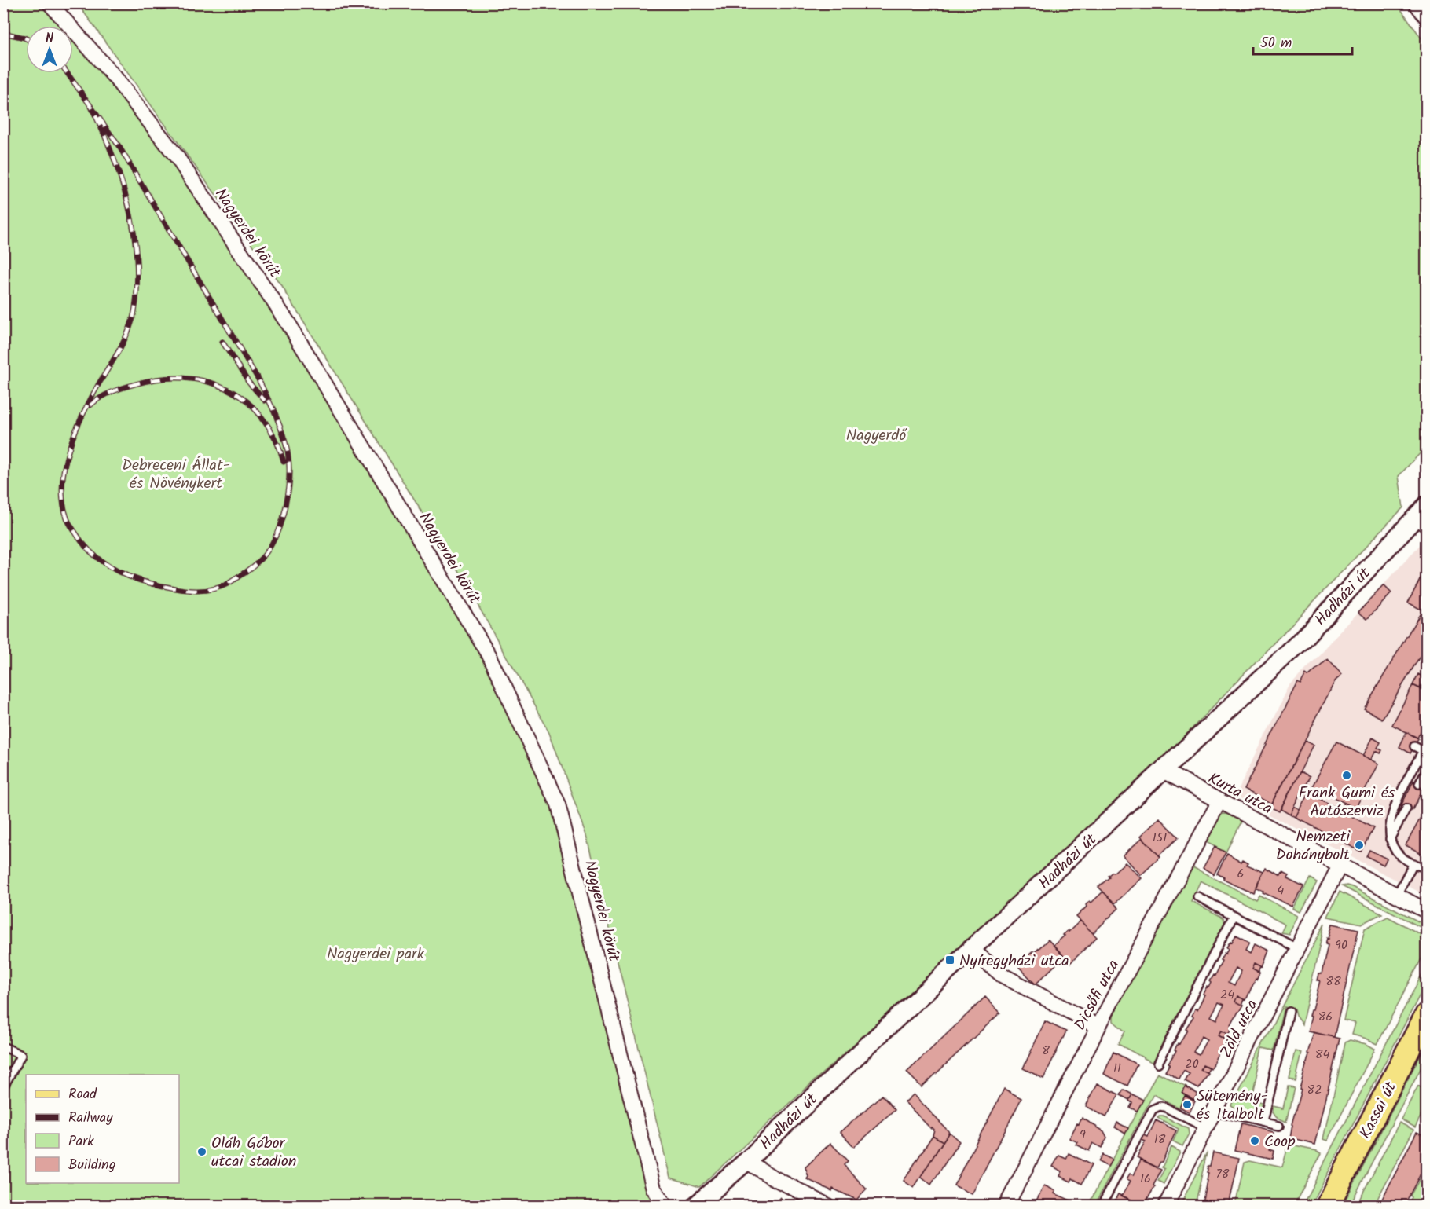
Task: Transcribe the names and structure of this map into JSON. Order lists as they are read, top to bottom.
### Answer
{
  "streets": {
    "main road": ["Kassai út"],
    "street": [
      "Nagyerdei körút",
      "Hadházi út",
      "Kurta utca",
      "Dicsőfi utca",
      "Zöld utca"
    ]
  },
  "crossings": [
    ["Hadházi út", "Kurta utca"],
    ["Kurta utca", "Dicsőfi utca"],
    ["Kurta utca", "Zöld utca"]
  ],
  "parks": ["Nagyerdő", "Debreceni Állat- és Növénykert", "Nagyerdei park"],
  "places": {
    "other": [
      "Frank Gumi és Autószerviz",
      "Nemzeti Dohánybolt",
      "Sütemény- és Italbolt",
      "Coop",
      "Oláh Gábor utcai stadion"
    ],
    "transit": ["Nyíregyházi utca"]
  },
  "house_numbers": [
    "151",
    "6",
    "4",
    "90",
    "88",
    "24",
    "86",
    "8",
    "84",
    "20",
    "11",
    "82",
    "9",
    "18",
    "78",
    "16"
  ],
  "legend": [
    "Road",
    "Railway",
    "Park",
    "Building"
  ],
  "scale_bar": "50 m",
  "north": "top"
}
